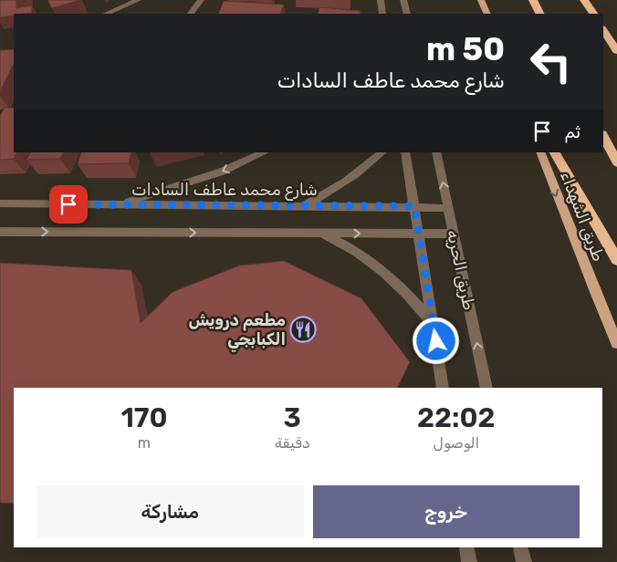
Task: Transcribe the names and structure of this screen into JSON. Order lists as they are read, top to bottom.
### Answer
{
  "streets": {
    "main road": ["طريق الشهداء"],
    "street": ["شارع محمد عاطف السادات", "طريق الحريه"]
  },
  "crossings": [
    ["شارع محمد عاطف السادات", "طريق الحريه"]
  ],
  "one_way": ["طريق الشهداء"],
  "places": {
    "restaurant": ["مطعم درويش الكبابجي"]
  },
  "page": {
    "turn": ["50 m", "شارع محمد عاطف السادات"],
    "then": "ثم",
    "eta": [
      "22:02",
      "الوصول",
      "3",
      "دقيقة",
      "170",
      "m"
    ],
    "buttons": ["خروج", "مشاركة"]
  }
}
